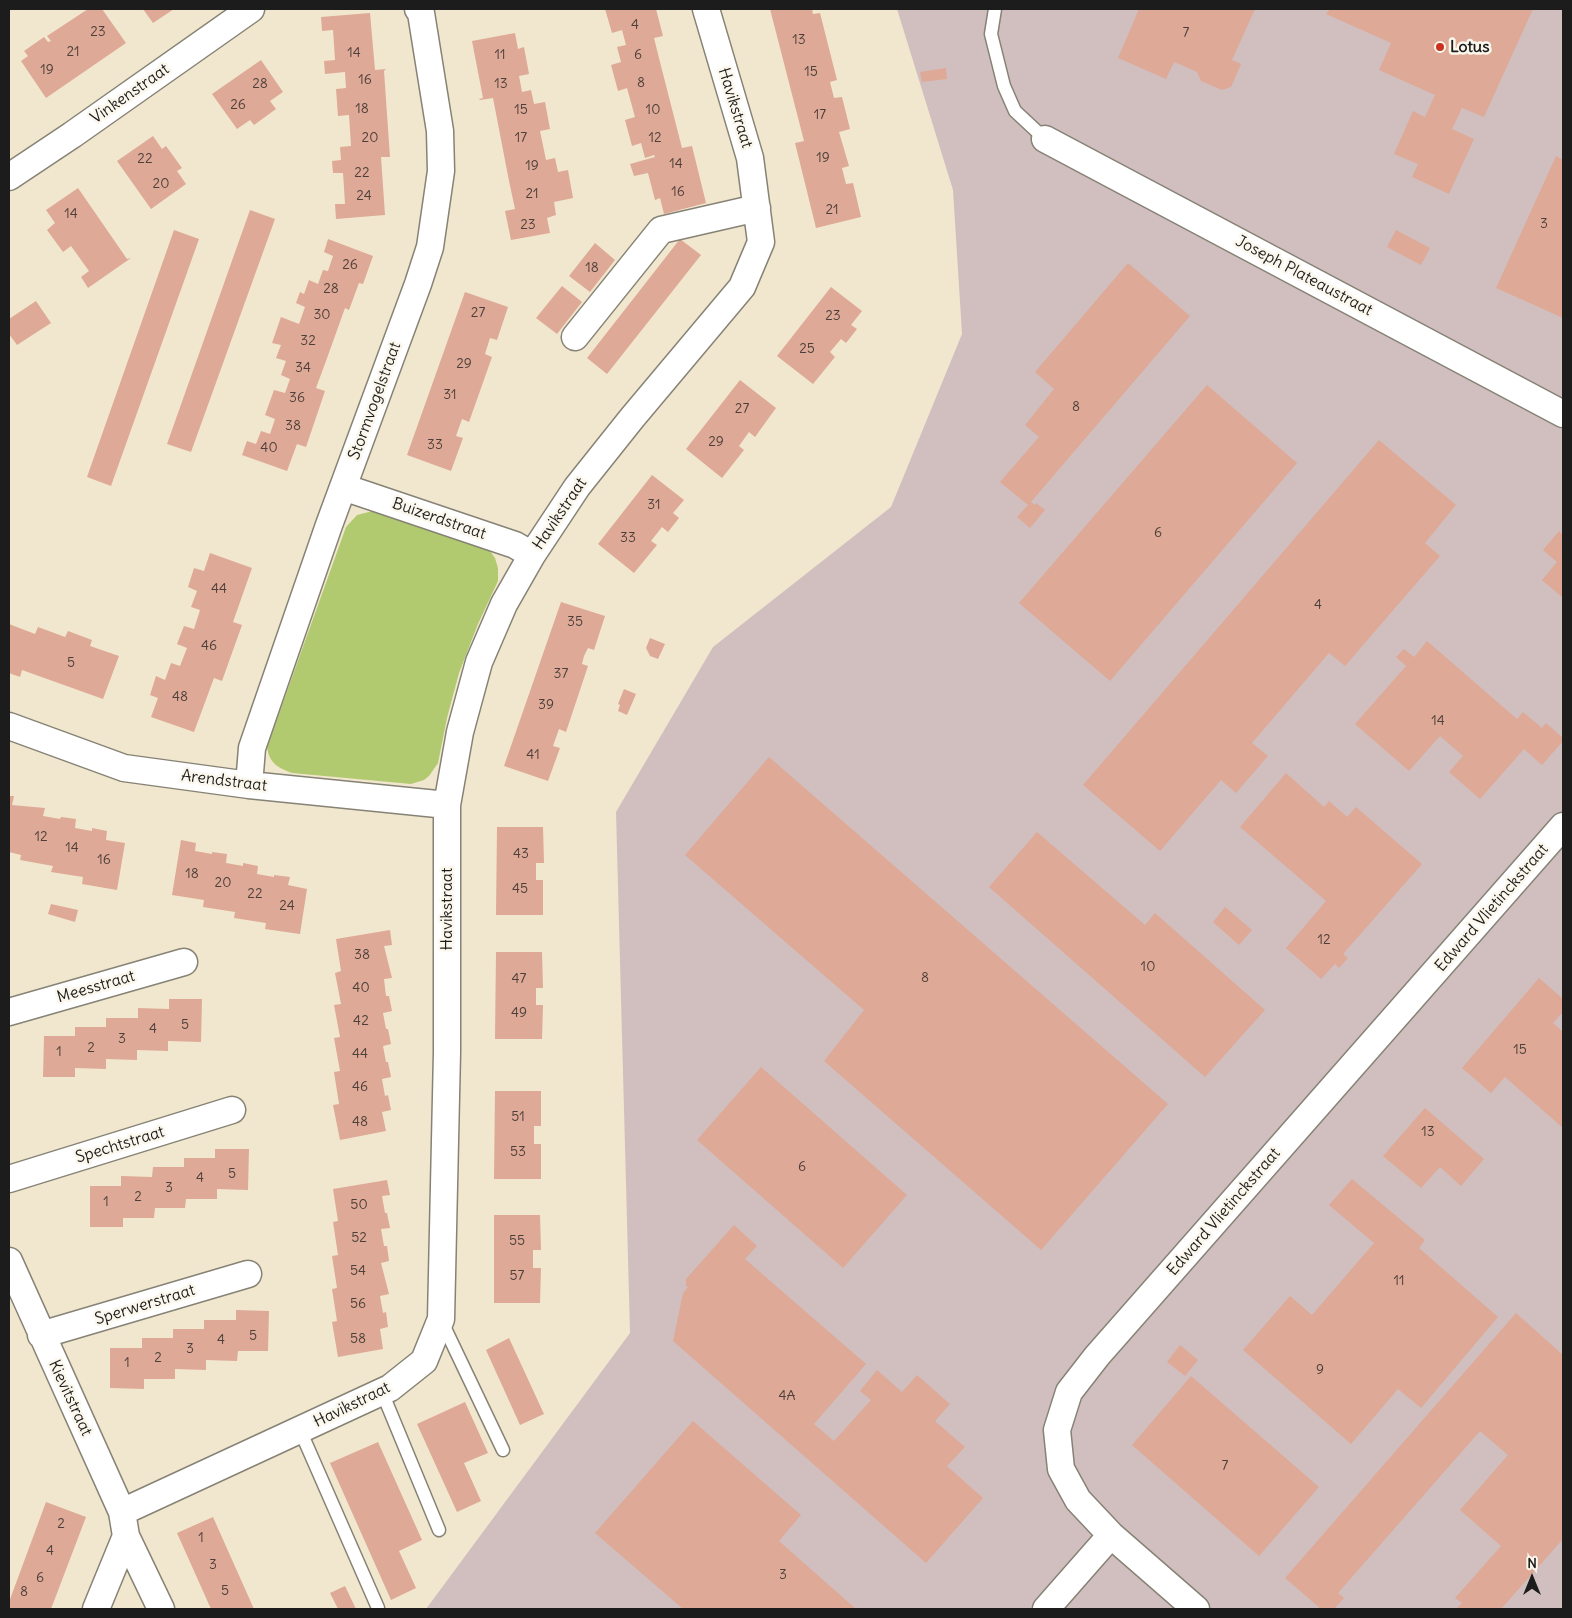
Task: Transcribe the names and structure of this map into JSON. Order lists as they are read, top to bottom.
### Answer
{
  "streets": {
    "street": [
      "Vinkenstraat",
      "Havikstraat",
      "Joseph Plateaustraat",
      "Stormvogelstraat",
      "Buizerdstraat",
      "Arendstraat",
      "Edward Vlietinckstraat",
      "Meesstraat",
      "Spechtstraat",
      "Sperwerstraat",
      "Kievitstraat"
    ]
  },
  "crossings": [
    ["Havikstraat", "Buizerdstraat"],
    ["Havikstraat", "Arendstraat"],
    ["Havikstraat", "Kievitstraat"],
    ["Stormvogelstraat", "Buizerdstraat"],
    ["Stormvogelstraat", "Arendstraat"],
    ["Sperwerstraat", "Kievitstraat"]
  ],
  "places": ["Lotus"],
  "house_numbers": [
    "4",
    "23",
    "7",
    "13",
    "21",
    "14",
    "11",
    "6",
    "19",
    "15",
    "16",
    "8",
    "28",
    "13",
    "26",
    "18",
    "15",
    "10",
    "17",
    "20",
    "17",
    "12",
    "19",
    "22",
    "14",
    "19",
    "22",
    "20",
    "16",
    "21",
    "24",
    "21",
    "14",
    "3",
    "23",
    "26",
    "18",
    "28",
    "27",
    "30",
    "23",
    "32",
    "25",
    "29",
    "34",
    "31",
    "36",
    "8",
    "27",
    "38",
    "29",
    "33",
    "40",
    "31",
    "6",
    "33",
    "44",
    "4",
    "35",
    "46",
    "5",
    "37",
    "48",
    "39",
    "14",
    "41",
    "12",
    "14",
    "43",
    "16",
    "18",
    "20",
    "45",
    "22",
    "24",
    "12",
    "38",
    "10",
    "8",
    "47",
    "40",
    "49",
    "42",
    "5",
    "4",
    "3",
    "2",
    "15",
    "1",
    "44",
    "46",
    "51",
    "48",
    "13",
    "53",
    "6",
    "5",
    "4",
    "3",
    "2",
    "1",
    "50",
    "52",
    "55",
    "54",
    "57",
    "11",
    "56",
    "5",
    "58",
    "4",
    "3",
    "2",
    "1",
    "9",
    "4A",
    "7",
    "2",
    "1",
    "4",
    "3",
    "3",
    "6",
    "5",
    "8"
  ],
  "north": "top"
}
